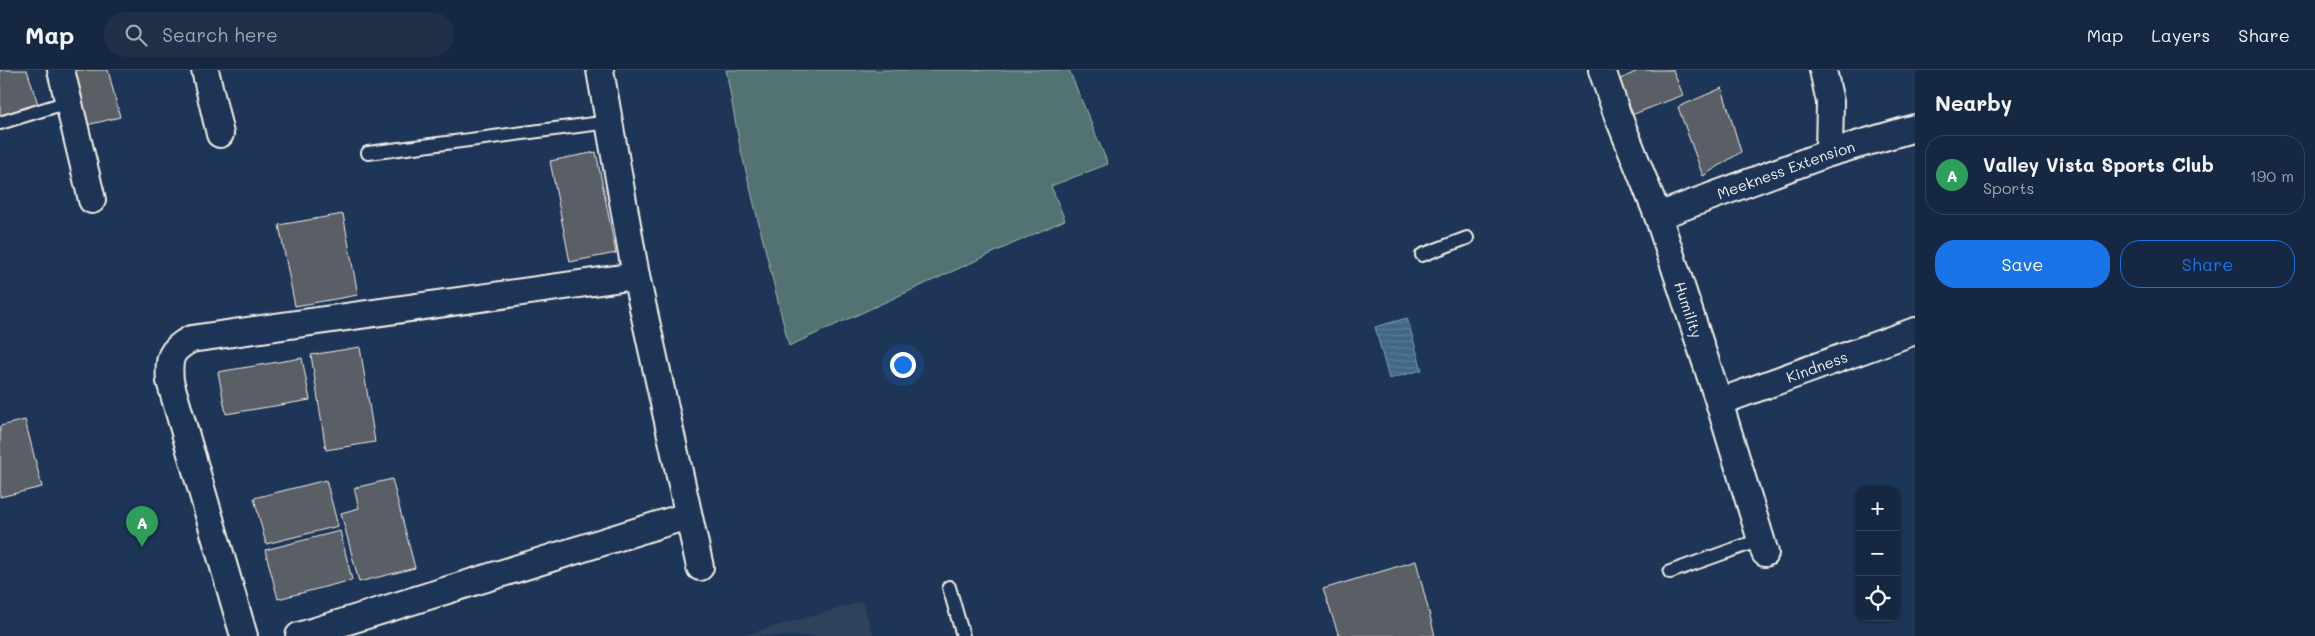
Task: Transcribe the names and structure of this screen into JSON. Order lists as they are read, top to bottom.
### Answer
{
  "streets": {
    "street": ["Meekness Extension", "Humility", "Kindness"]
  },
  "crossings": [
    ["Meekness Extension", "Humility"],
    ["Humility", "Kindness"]
  ],
  "page": {
    "header": "Map",
    "search": "Search here",
    "nav": ["Map", "Layers", "Share"],
    "heading": "Nearby",
    "list": [
      {
        "mark": "A",
        "name": "Valley Vista Sports Club",
        "note": "Sports",
        "value": "190 m"
      }
    ],
    "buttons": ["Save", "Share"],
    "map_buttons": ["+", "−"],
    "pins": "A"
  }
}
